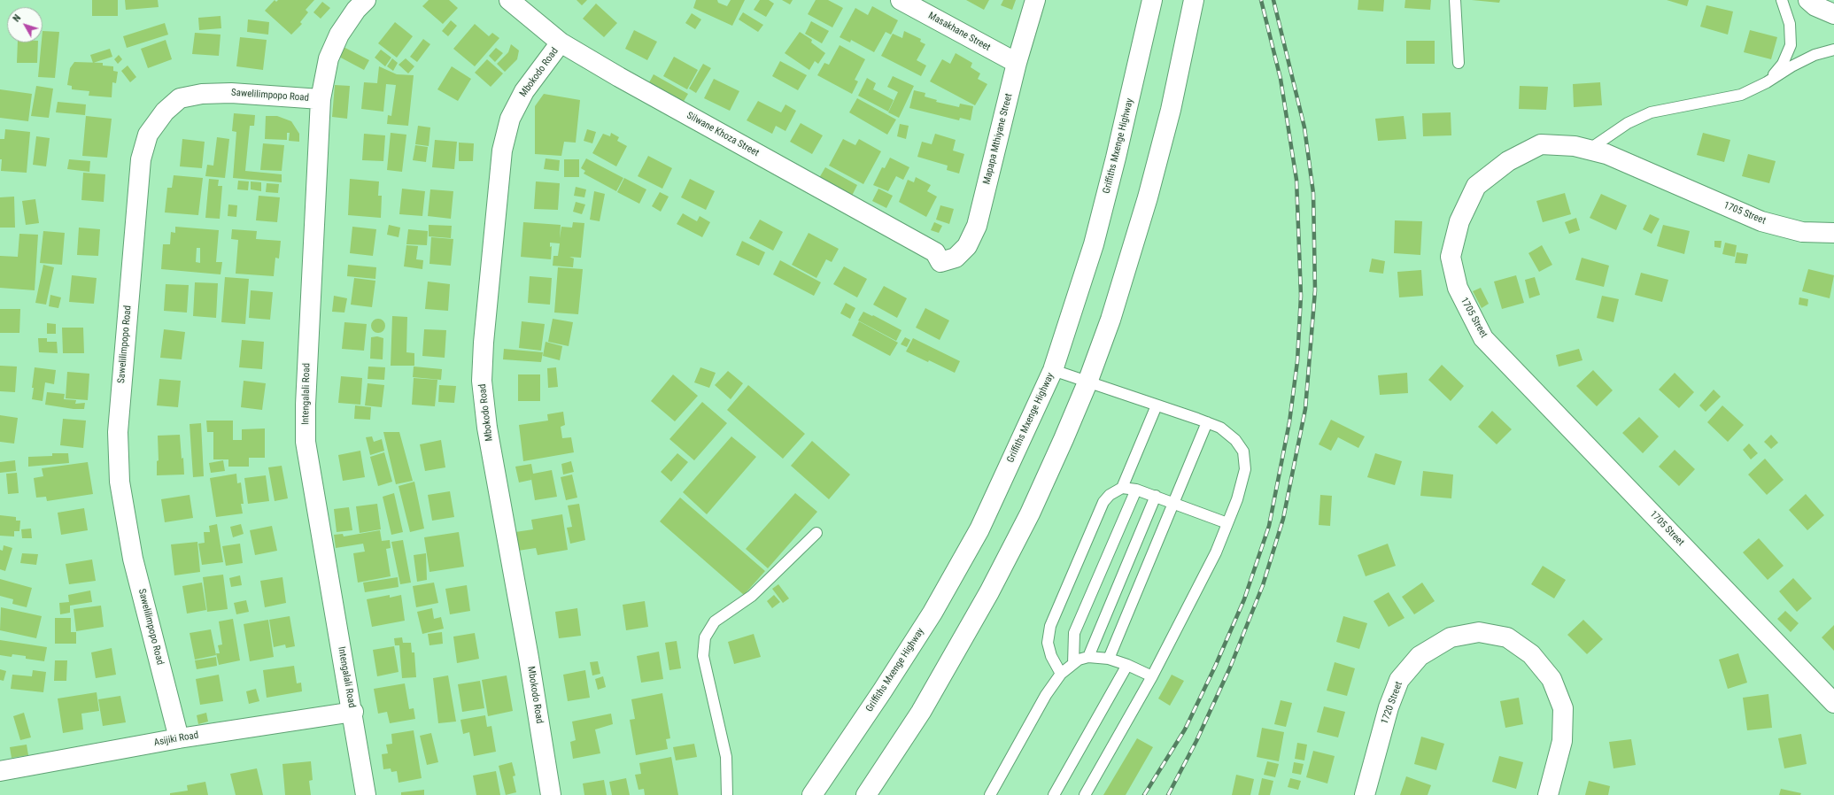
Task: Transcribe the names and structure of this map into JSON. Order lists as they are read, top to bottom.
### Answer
{
  "streets": {
    "street": [
      "Masakhane Street",
      "Mbokodo Road",
      "Sawelilimpopo Road",
      "Silwane Khoza Street",
      "Mapapa Mthiyane Street",
      "Griffiths Mxenge Highway",
      "1705 Street",
      "Intengalali Road",
      "1720 Street",
      "Asijiki Road"
    ]
  },
  "crossings": [
    ["Masakhane Street", "Mapapa Mthiyane Street"],
    ["Mbokodo Road", "Silwane Khoza Street"],
    ["Sawelilimpopo Road", "Intengalali Road"],
    ["Sawelilimpopo Road", "Asijiki Road"],
    ["Silwane Khoza Street", "Mapapa Mthiyane Street"],
    ["Intengalali Road", "Asijiki Road"]
  ],
  "north": "top left"
}
